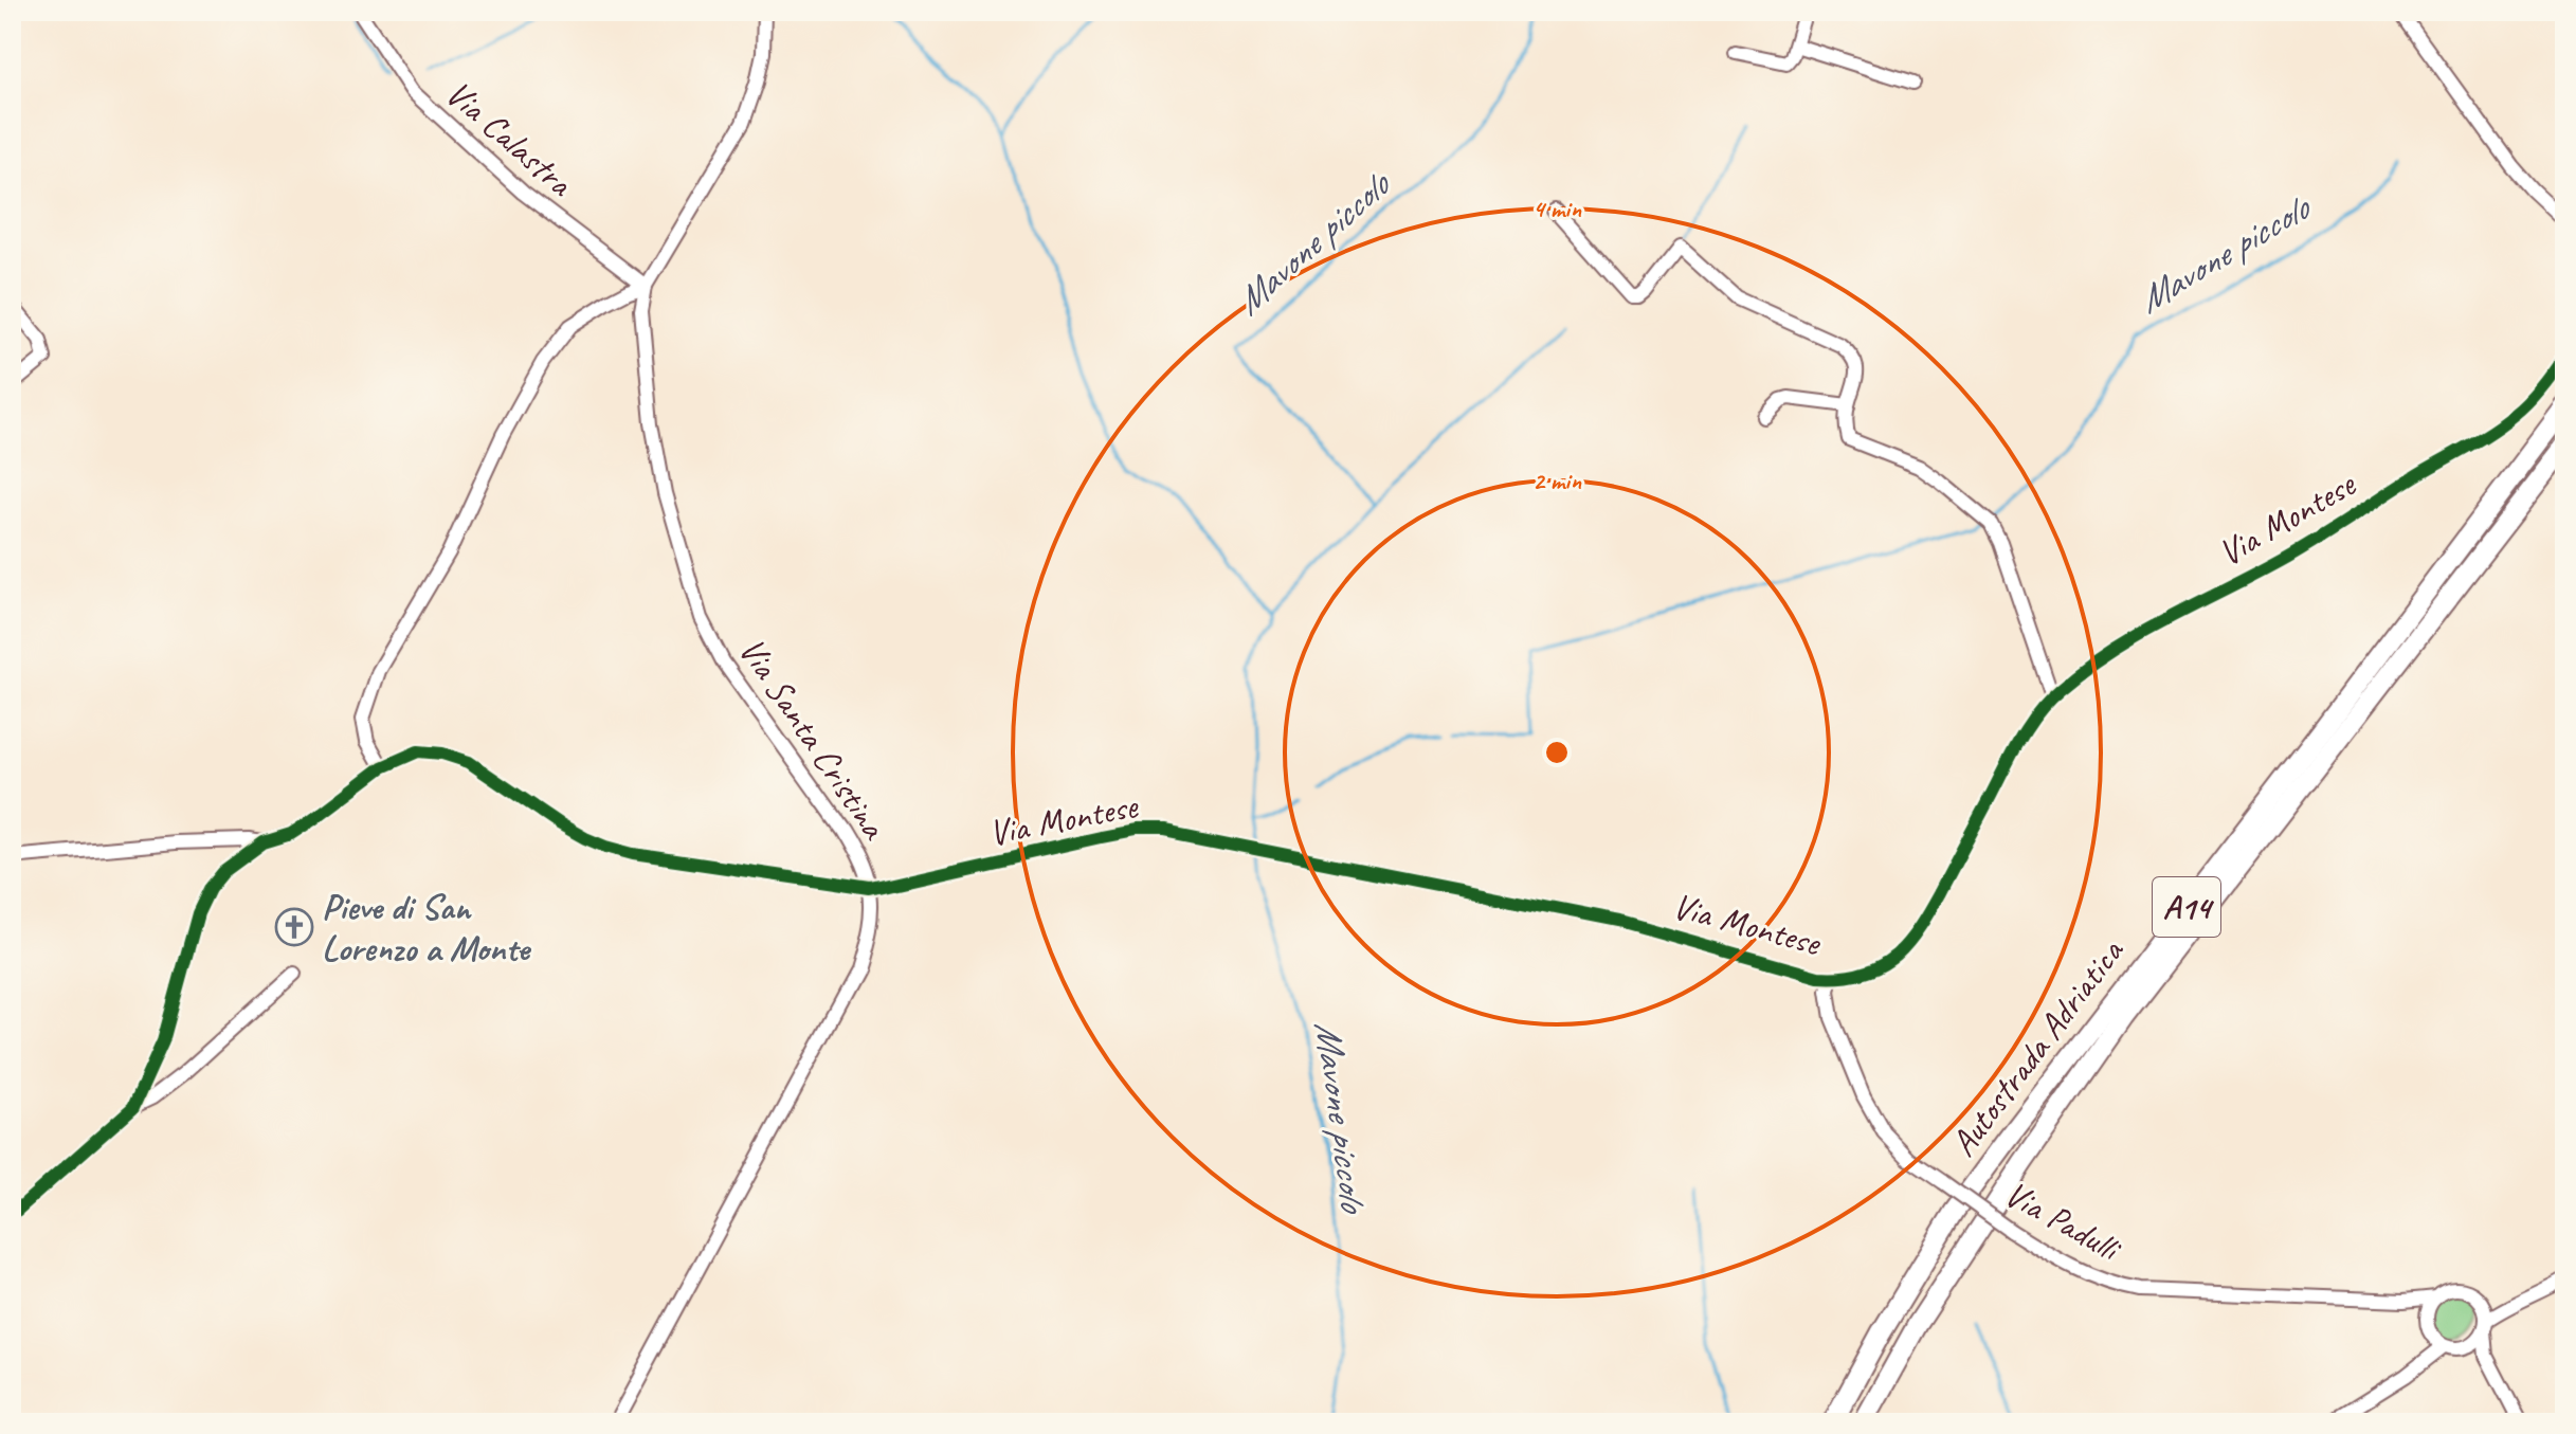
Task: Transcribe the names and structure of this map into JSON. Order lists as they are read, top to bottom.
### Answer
{
  "streets": {
    "highway": ["A14", "Autostrada Adriatica"],
    "street": [
      "Via Calastra",
      "Via Montese",
      "Via Santa Cristina",
      "Via Padulli"
    ]
  },
  "crossings": [
    ["Via Calastra", "Via Santa Cristina"],
    ["Via Montese", "Via Santa Cristina"],
    ["Via Montese", "Via Padulli"]
  ],
  "water": ["Mavone piccolo"],
  "places": {
    "church": ["Pieve di San Lorenzo a Monte"]
  },
  "rings": ["4 min", "2 min"]
}
